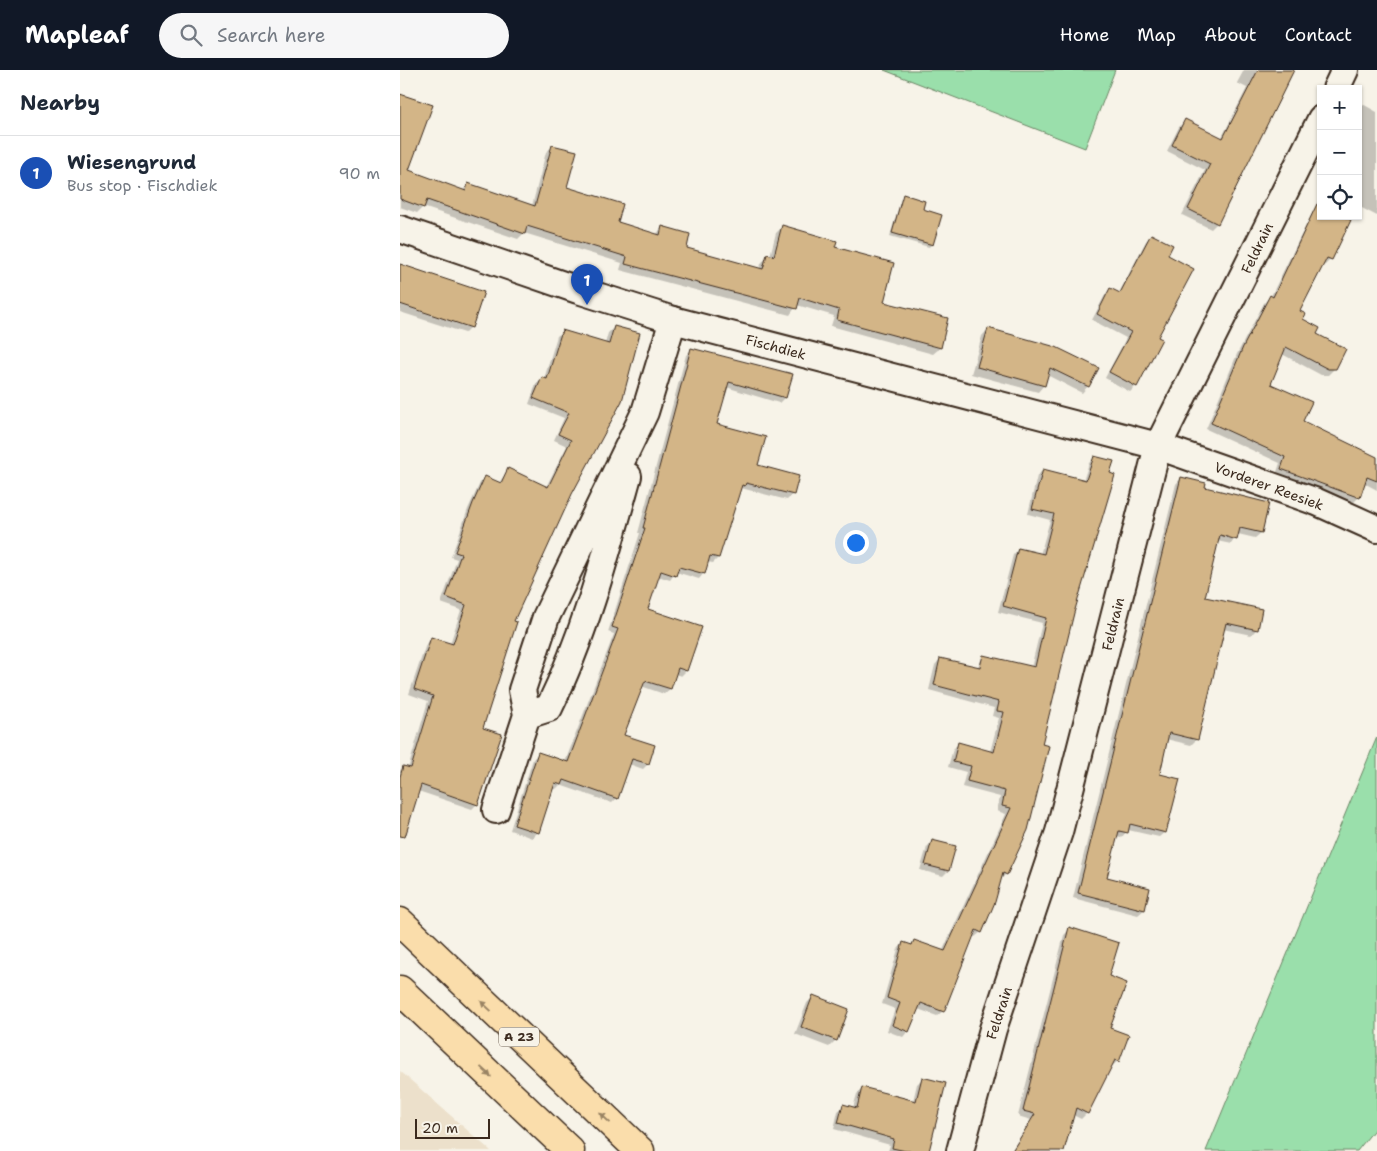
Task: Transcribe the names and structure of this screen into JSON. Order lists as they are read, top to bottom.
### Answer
{
  "streets": {
    "highway": ["A 23"],
    "street": ["Feldrain", "Fischdiek", "Vorderer Reesiek"]
  },
  "crossings": [
    ["Feldrain", "Fischdiek"],
    ["Feldrain", "Vorderer Reesiek"],
    ["Fischdiek", "Vorderer Reesiek"]
  ],
  "scale_bar": "20 m",
  "page": {
    "header": "Mapleaf",
    "search": "Search here",
    "nav": [
      "Home",
      "Map",
      "About",
      "Contact"
    ],
    "heading": "Nearby",
    "map_buttons": ["+", "−"],
    "list": [
      {
        "mark": "1",
        "name": "Wiesengrund",
        "note": "Bus stop · Fischdiek",
        "value": "90 m"
      }
    ],
    "pins": "1",
    "scale": "20 m"
  }
}
